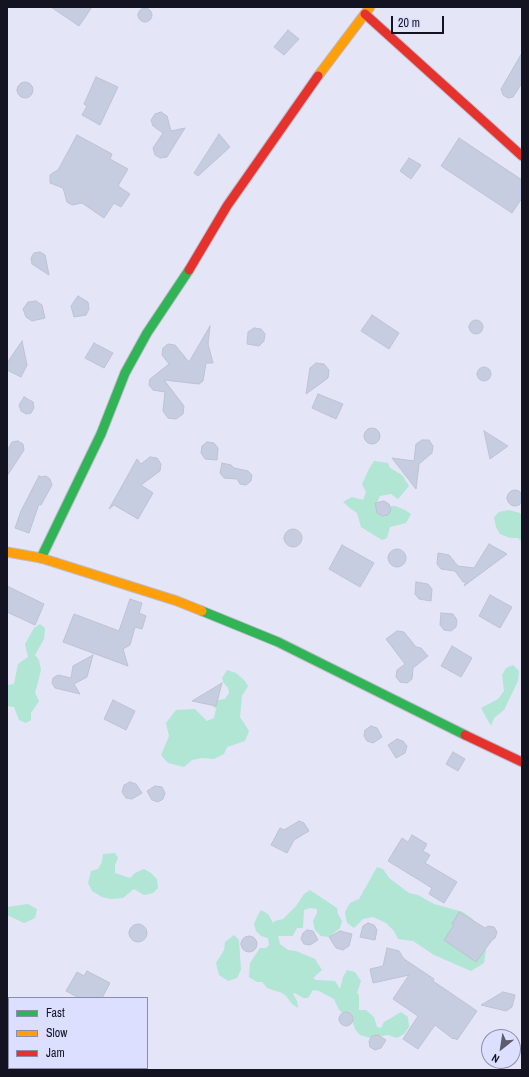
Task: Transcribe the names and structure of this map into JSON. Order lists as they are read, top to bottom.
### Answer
{
  "legend": ["Fast", "Slow", "Jam"],
  "scale_bar": "20 m",
  "north": "bottom left"
}
